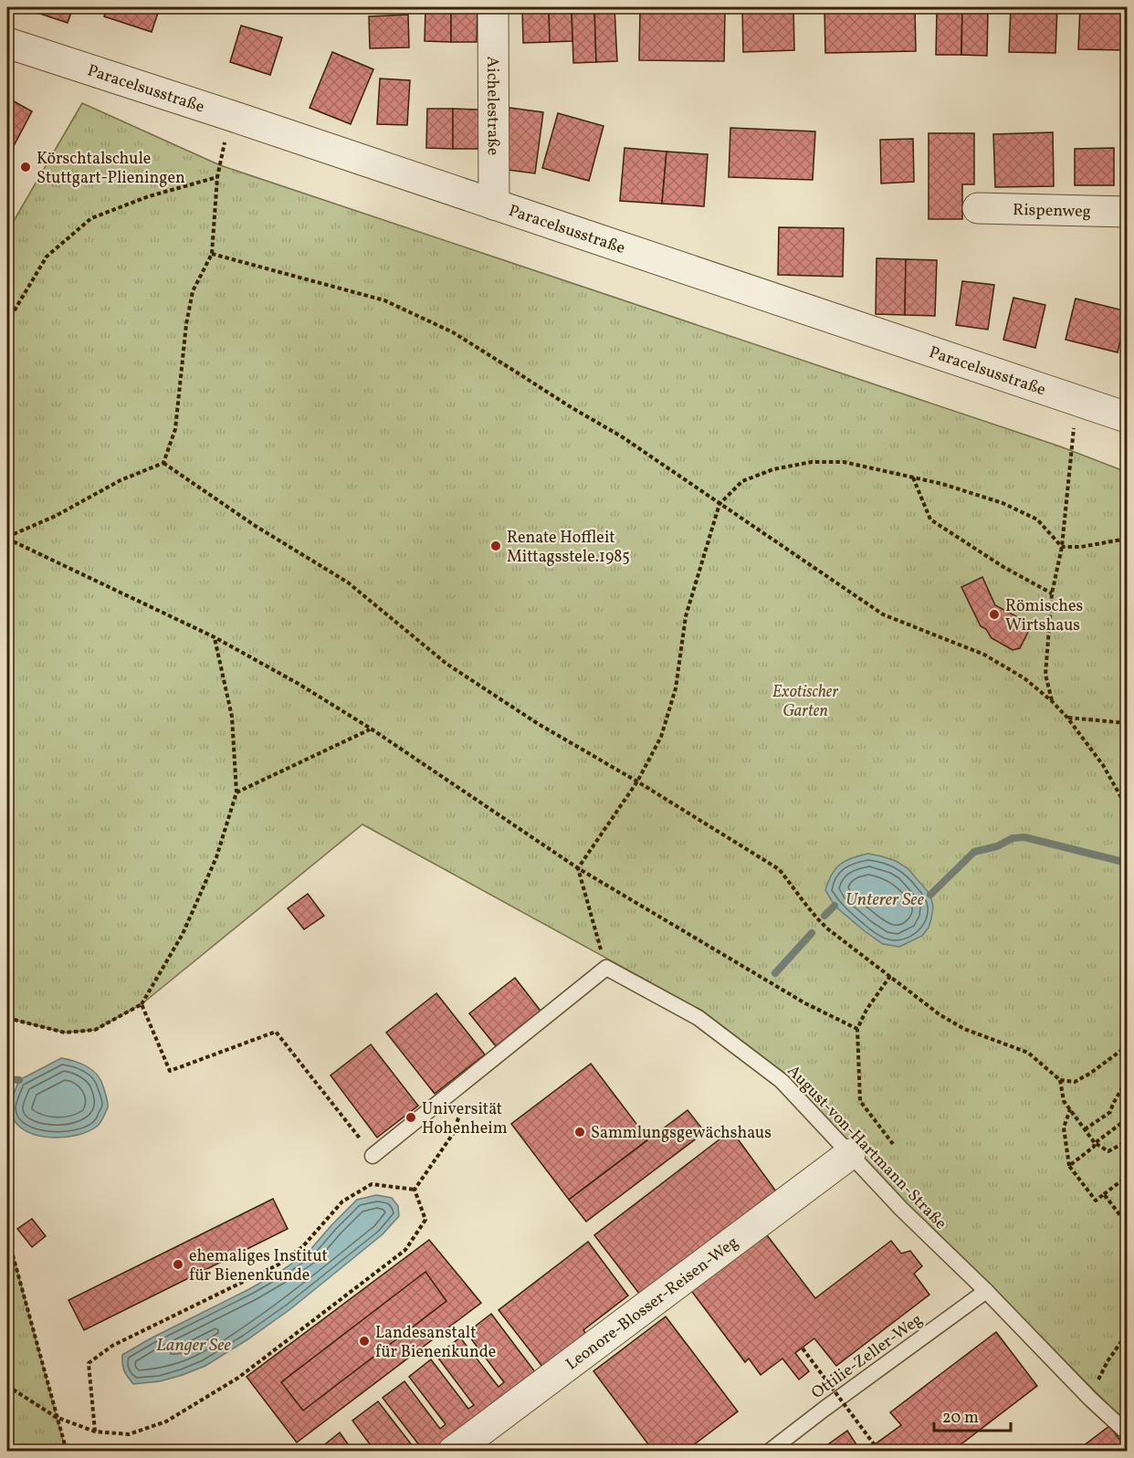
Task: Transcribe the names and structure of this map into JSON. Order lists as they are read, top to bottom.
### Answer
{
  "streets": {
    "street": [
      "Paracelsusstraße",
      "Aichelestraße",
      "Rispenweg",
      "Leonore-Blosser-Reisen-Weg"
    ],
    "lane": ["August-von-Hartmann-Straße", "Ottilie-Zeller-Weg"]
  },
  "crossings": [
    ["Paracelsusstraße", "Aichelestraße"],
    ["August-von-Hartmann-Straße", "Leonore-Blosser-Reisen-Weg"],
    ["August-von-Hartmann-Straße", "Ottilie-Zeller-Weg"]
  ],
  "water": ["Unterer See", "Langer See"],
  "parks": ["Exotischer Garten"],
  "places": [
    "Körschtalschule Stuttgart-Plieningen",
    "Renate Hoffleit Mittagsstele.1985",
    "Römisches Wirtshaus",
    "Universität Hohenheim",
    "Sammlungsgewächshaus",
    "ehemaliges Institut für Bienenkunde",
    "Landesanstalt für Bienenkunde"
  ],
  "scale_bar": "20 m"
}
